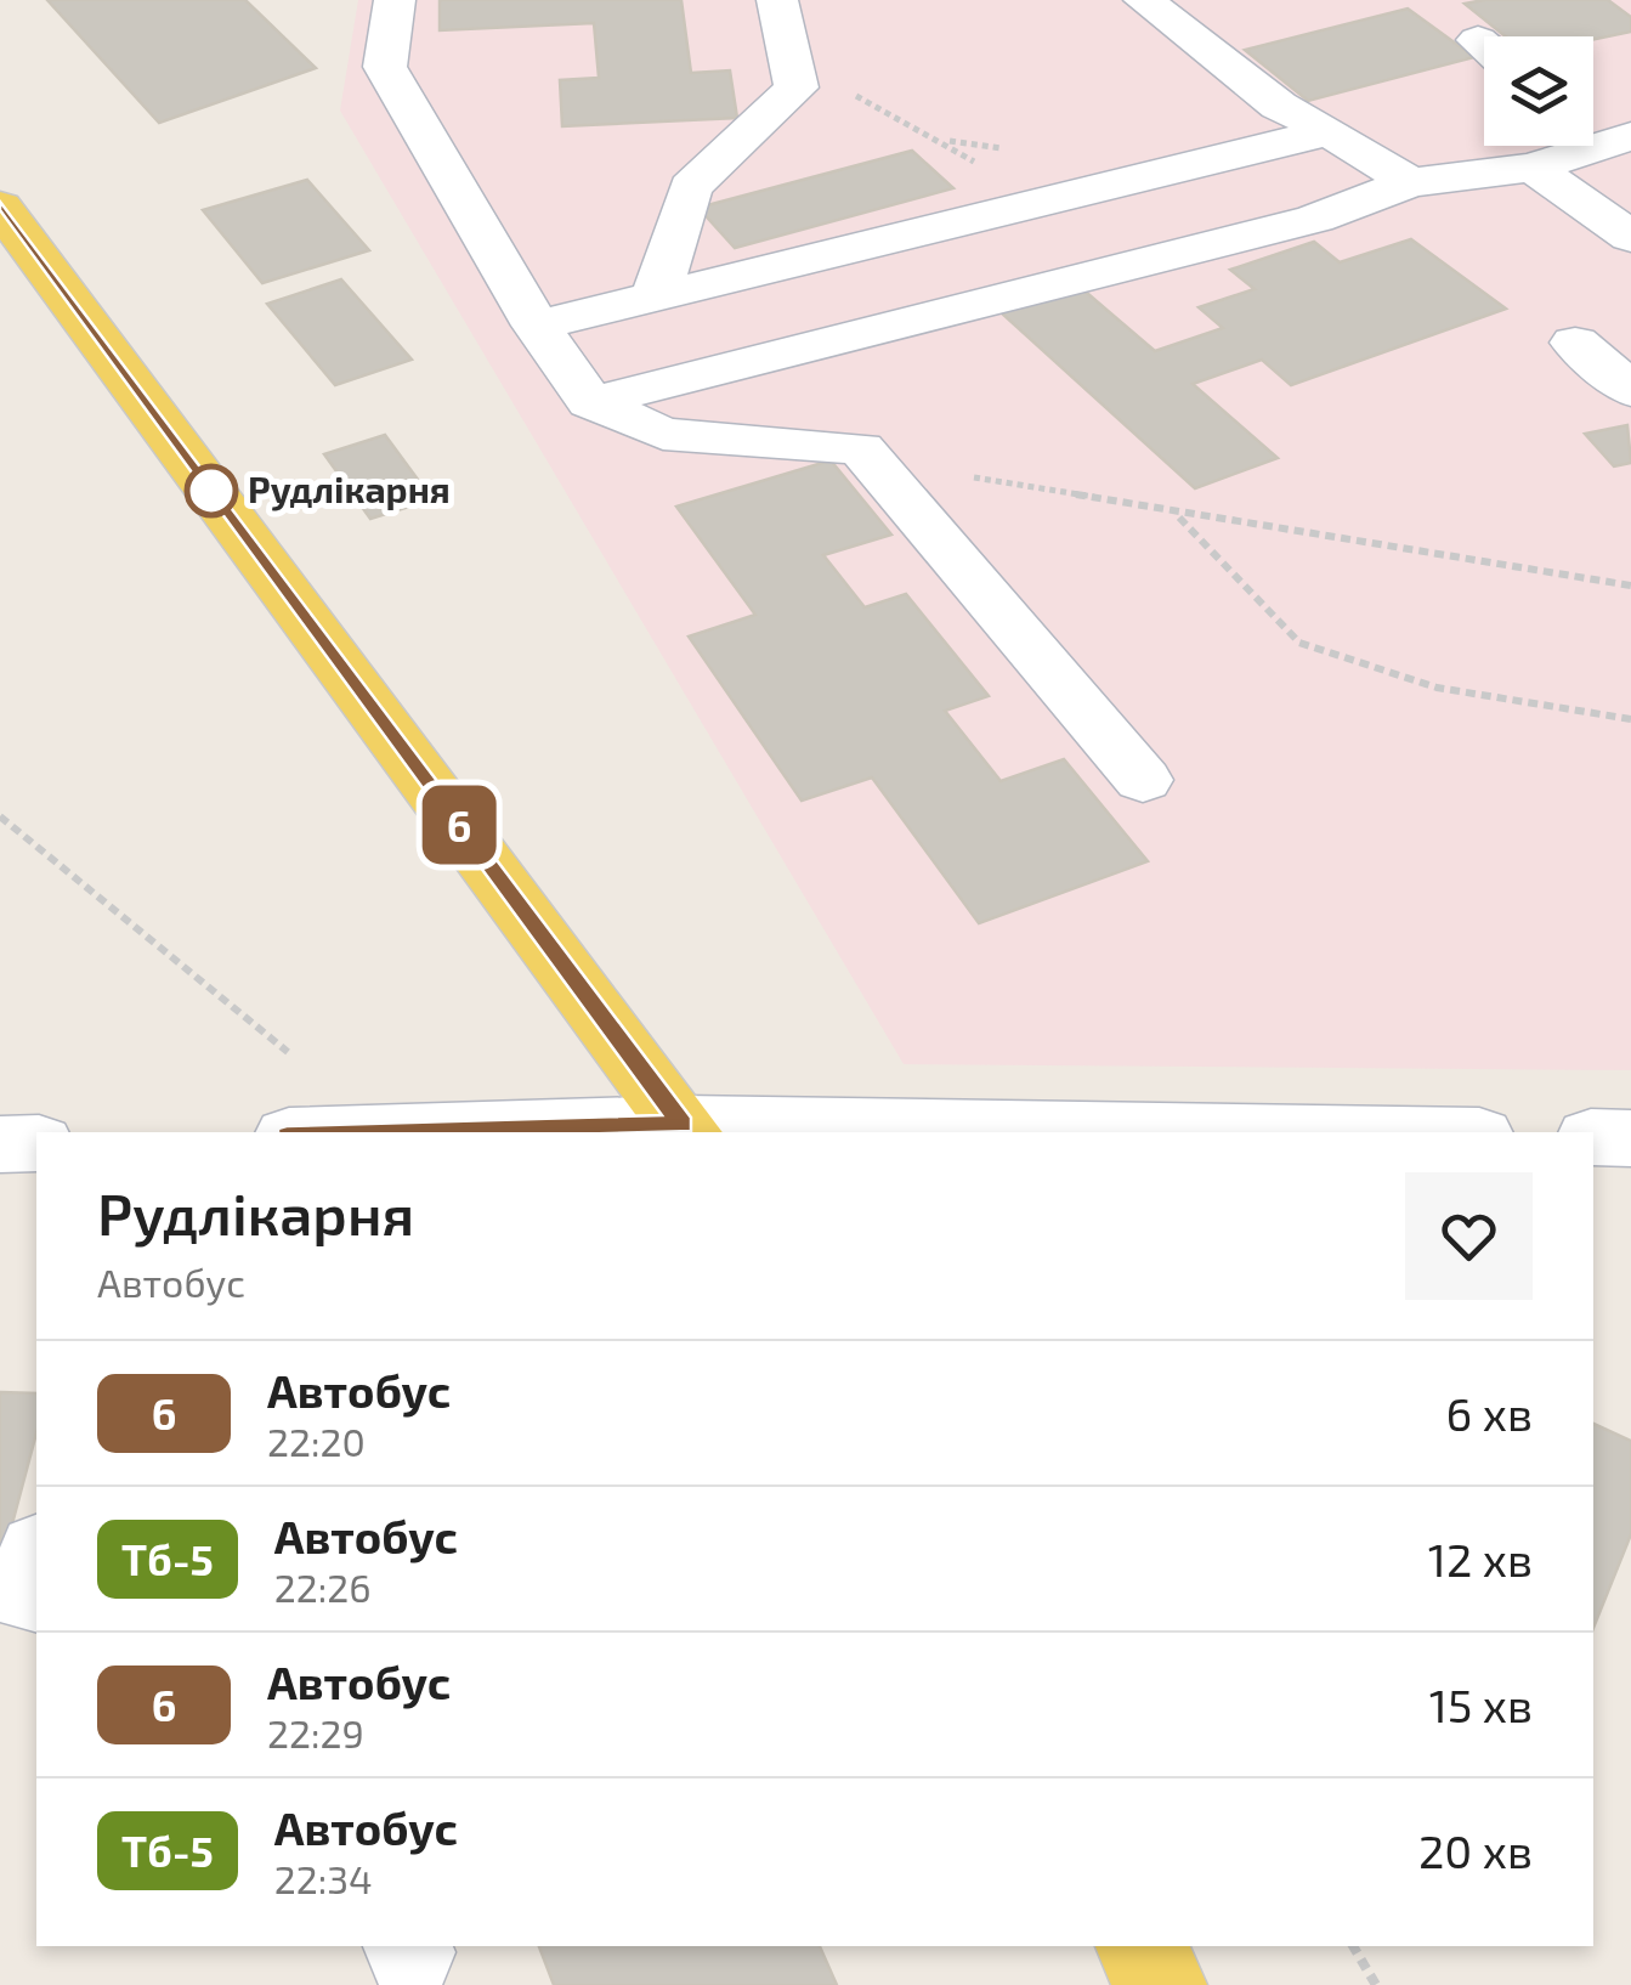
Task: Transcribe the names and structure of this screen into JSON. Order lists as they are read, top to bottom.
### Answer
{
  "places": ["Рудлікарня"],
  "lines": ["bus line 6"],
  "page": {
    "on_map": "6",
    "heading": ["Рудлікарня", "Автобус"],
    "list": [
      {
        "mark": "6",
        "name": "Автобус",
        "note": "22:20",
        "value": "6 хв"
      },
      {
        "mark": "Тб-5",
        "name": "Автобус",
        "note": "22:26",
        "value": "12 хв"
      },
      {
        "mark": "6",
        "name": "Автобус",
        "note": "22:29",
        "value": "15 хв"
      },
      {
        "mark": "Тб-5",
        "name": "Автобус",
        "note": "22:34",
        "value": "20 хв"
      }
    ]
  }
}
